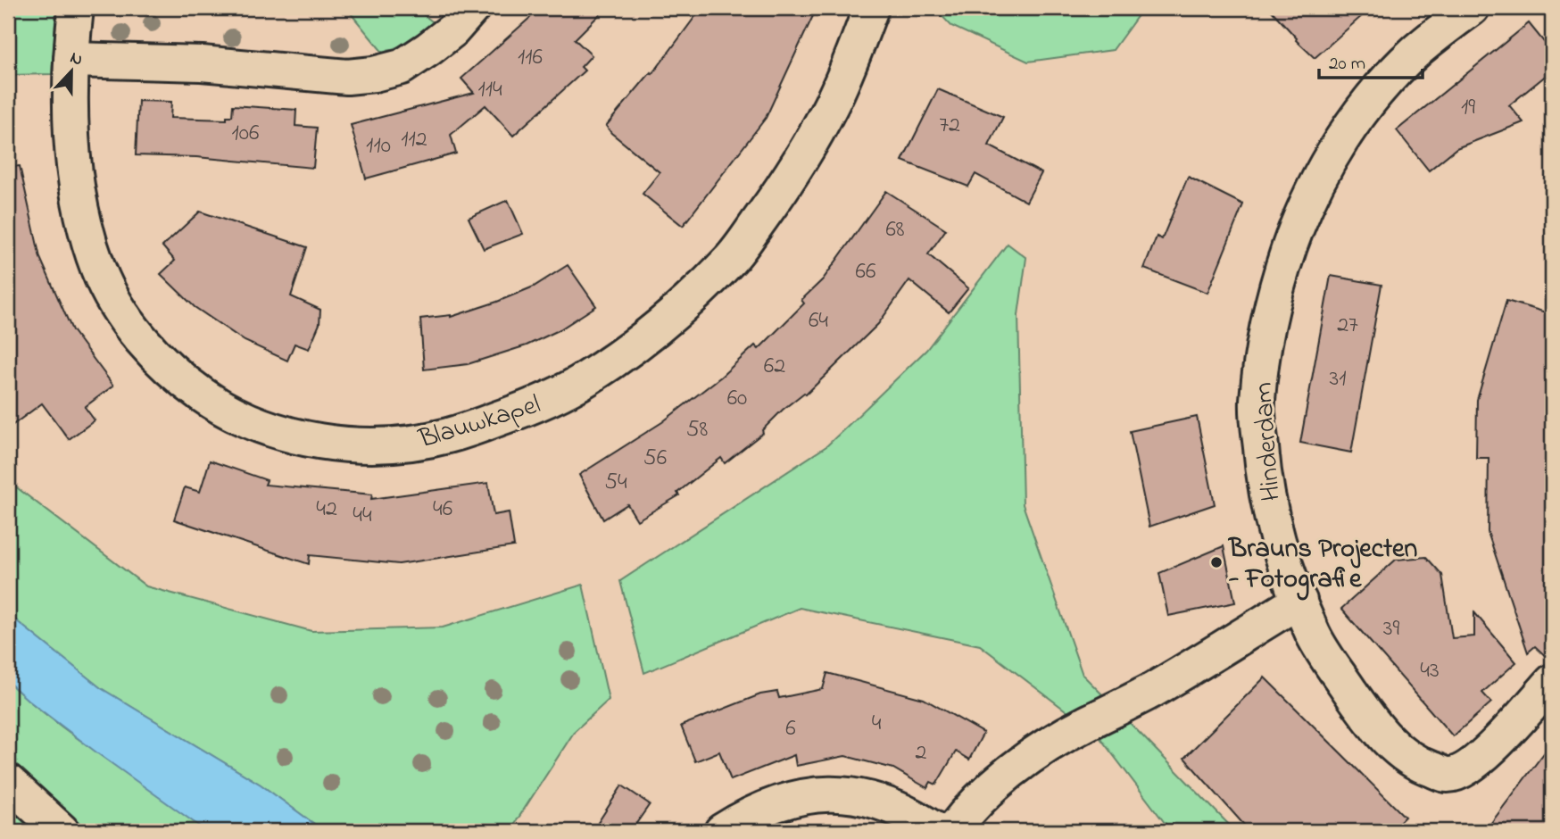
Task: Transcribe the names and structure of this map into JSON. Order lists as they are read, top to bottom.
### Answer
{
  "streets": {
    "street": ["Blauwkapel", "Hinderdam"]
  },
  "places": ["Brauns Projecten - Fotografie"],
  "house_numbers": [
    "116",
    "114",
    "19",
    "72",
    "106",
    "112",
    "110",
    "68",
    "66",
    "64",
    "27",
    "62",
    "31",
    "60",
    "58",
    "56",
    "54",
    "42",
    "46",
    "44",
    "39",
    "43",
    "4",
    "6",
    "2"
  ],
  "scale_bar": "20 m",
  "north": "top"
}
